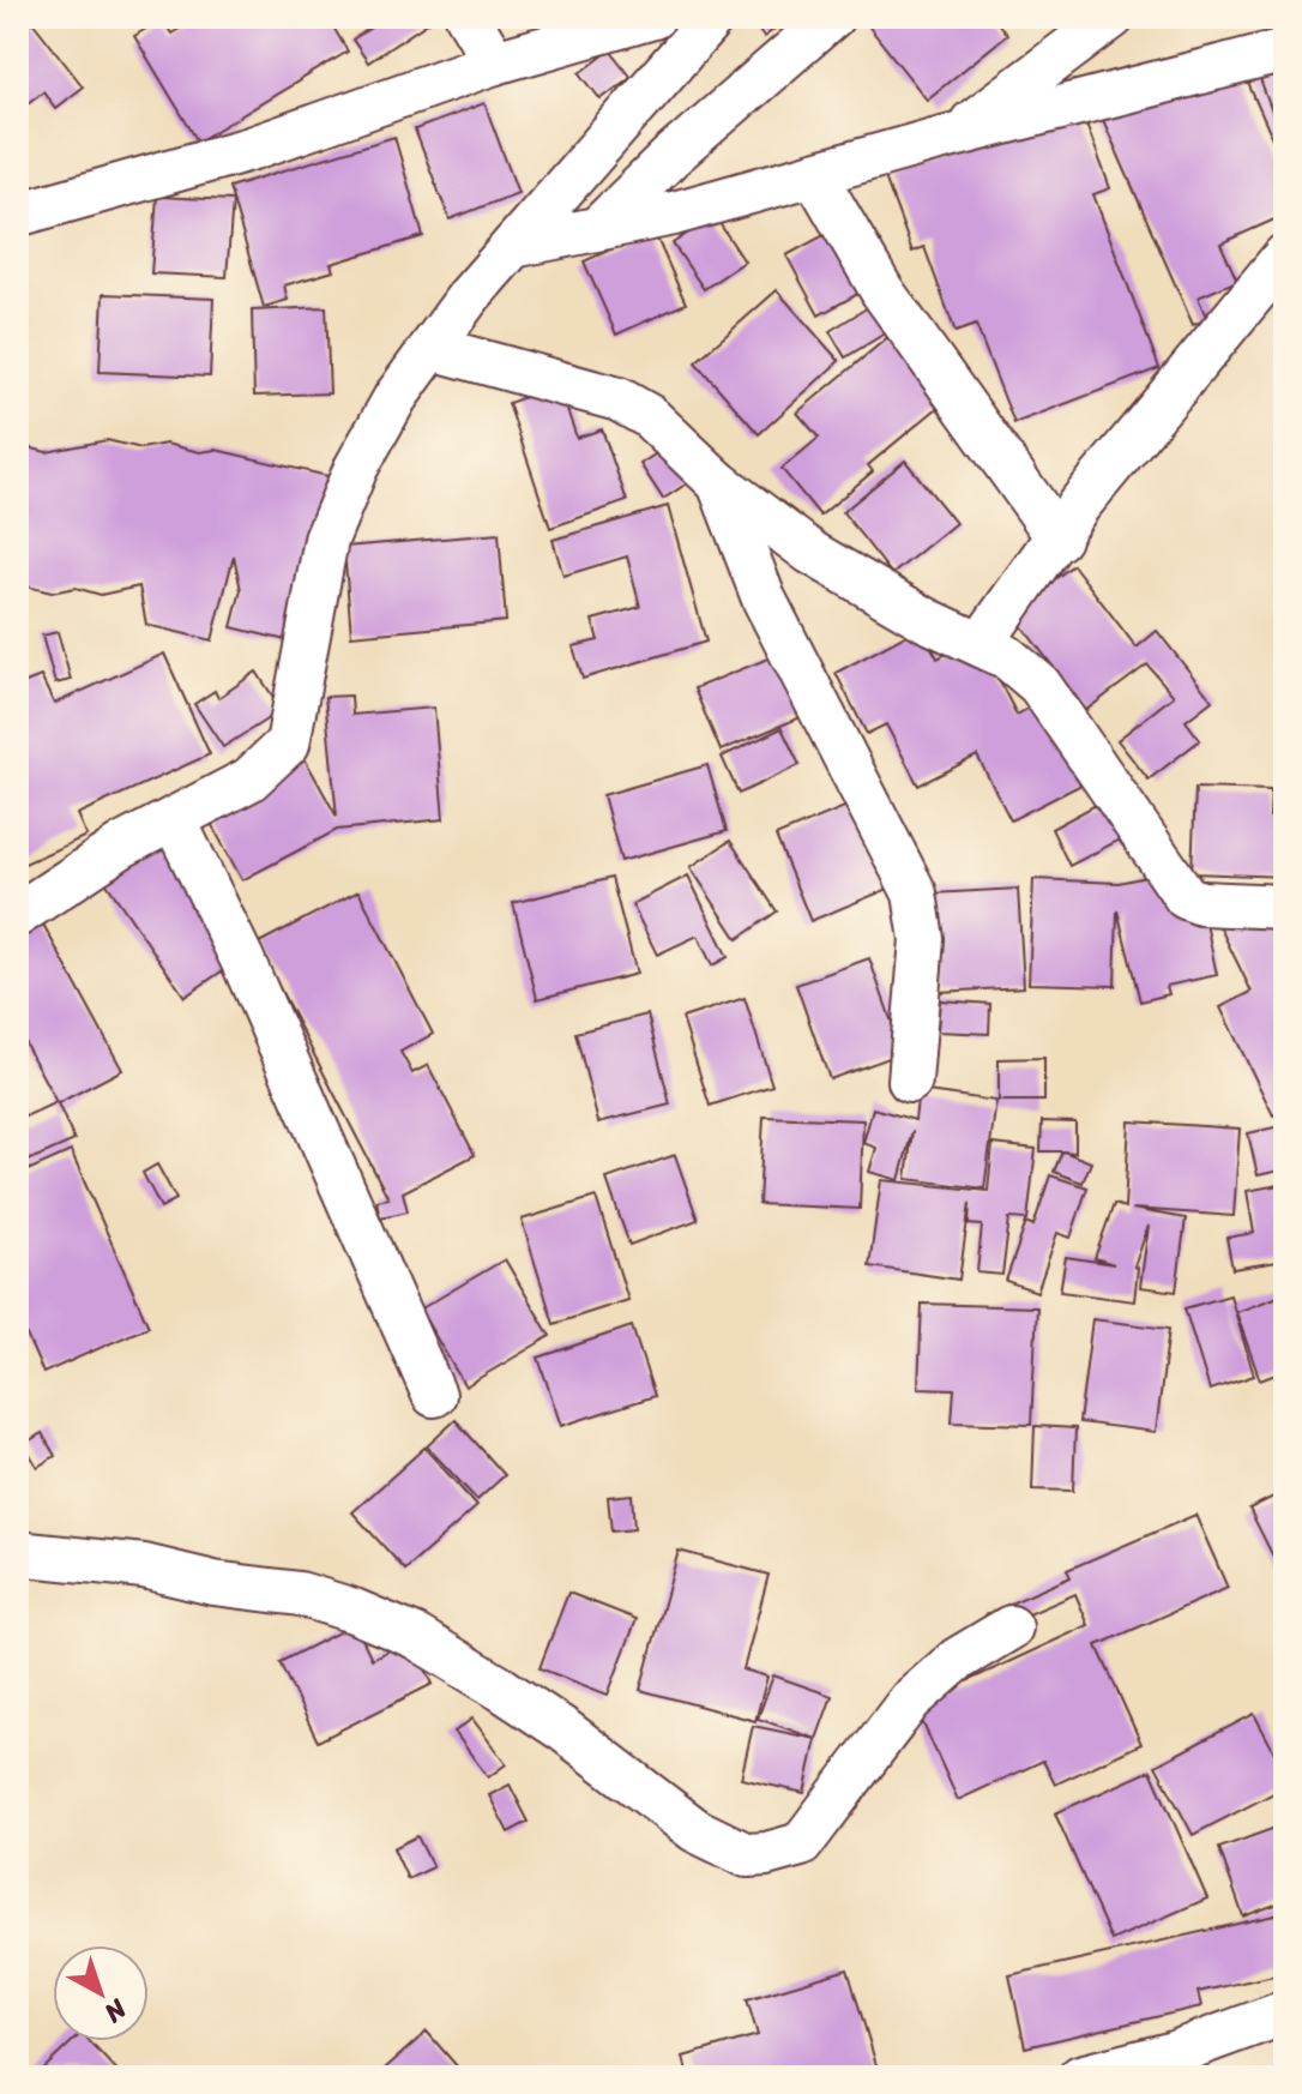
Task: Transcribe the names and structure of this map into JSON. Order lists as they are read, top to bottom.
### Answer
{
  "north": "bottom right"
}
